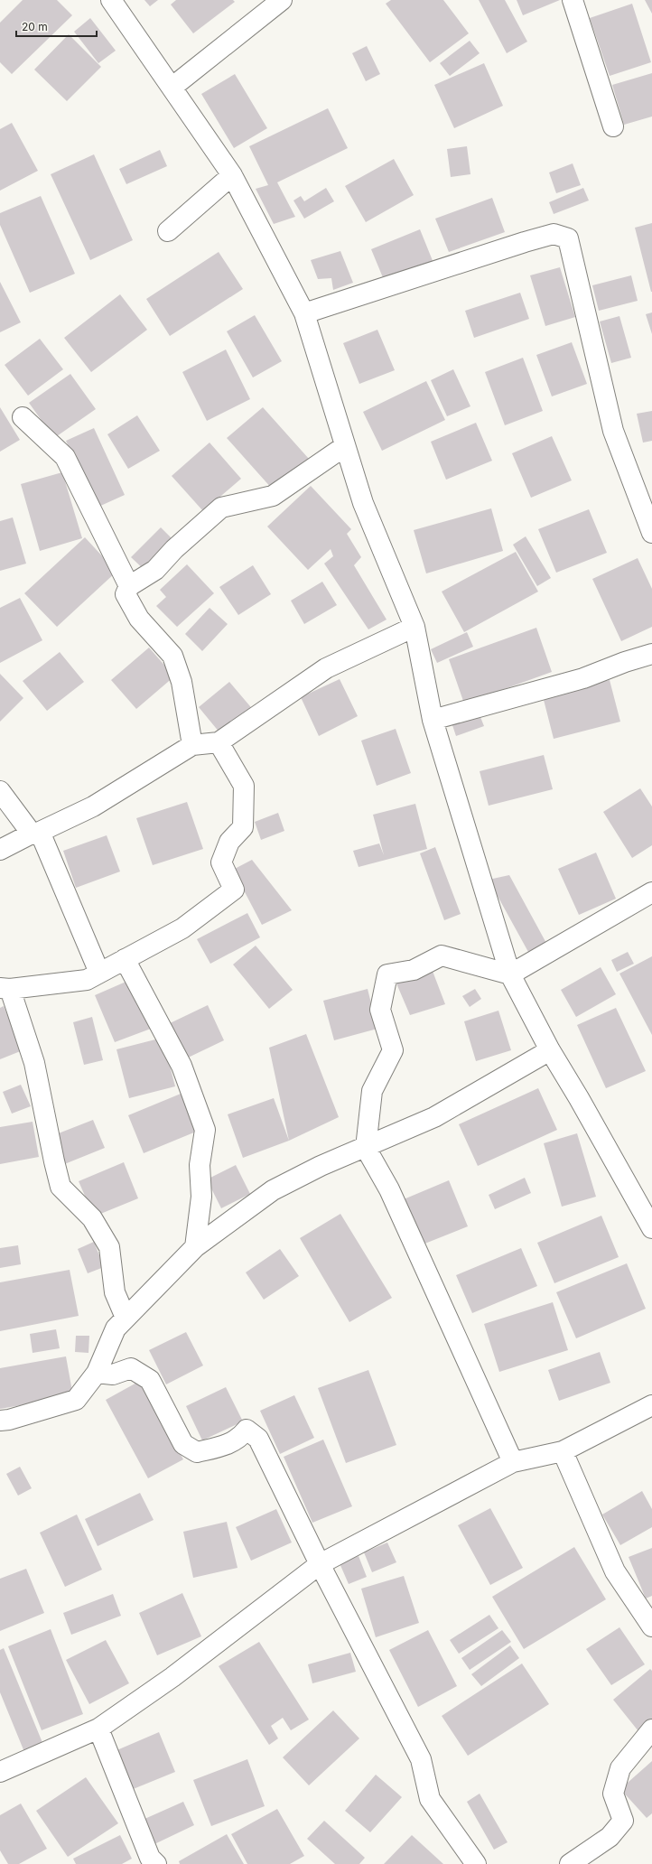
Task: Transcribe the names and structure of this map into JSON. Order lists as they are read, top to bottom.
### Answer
{
  "scale_bar": "20 m"
}
